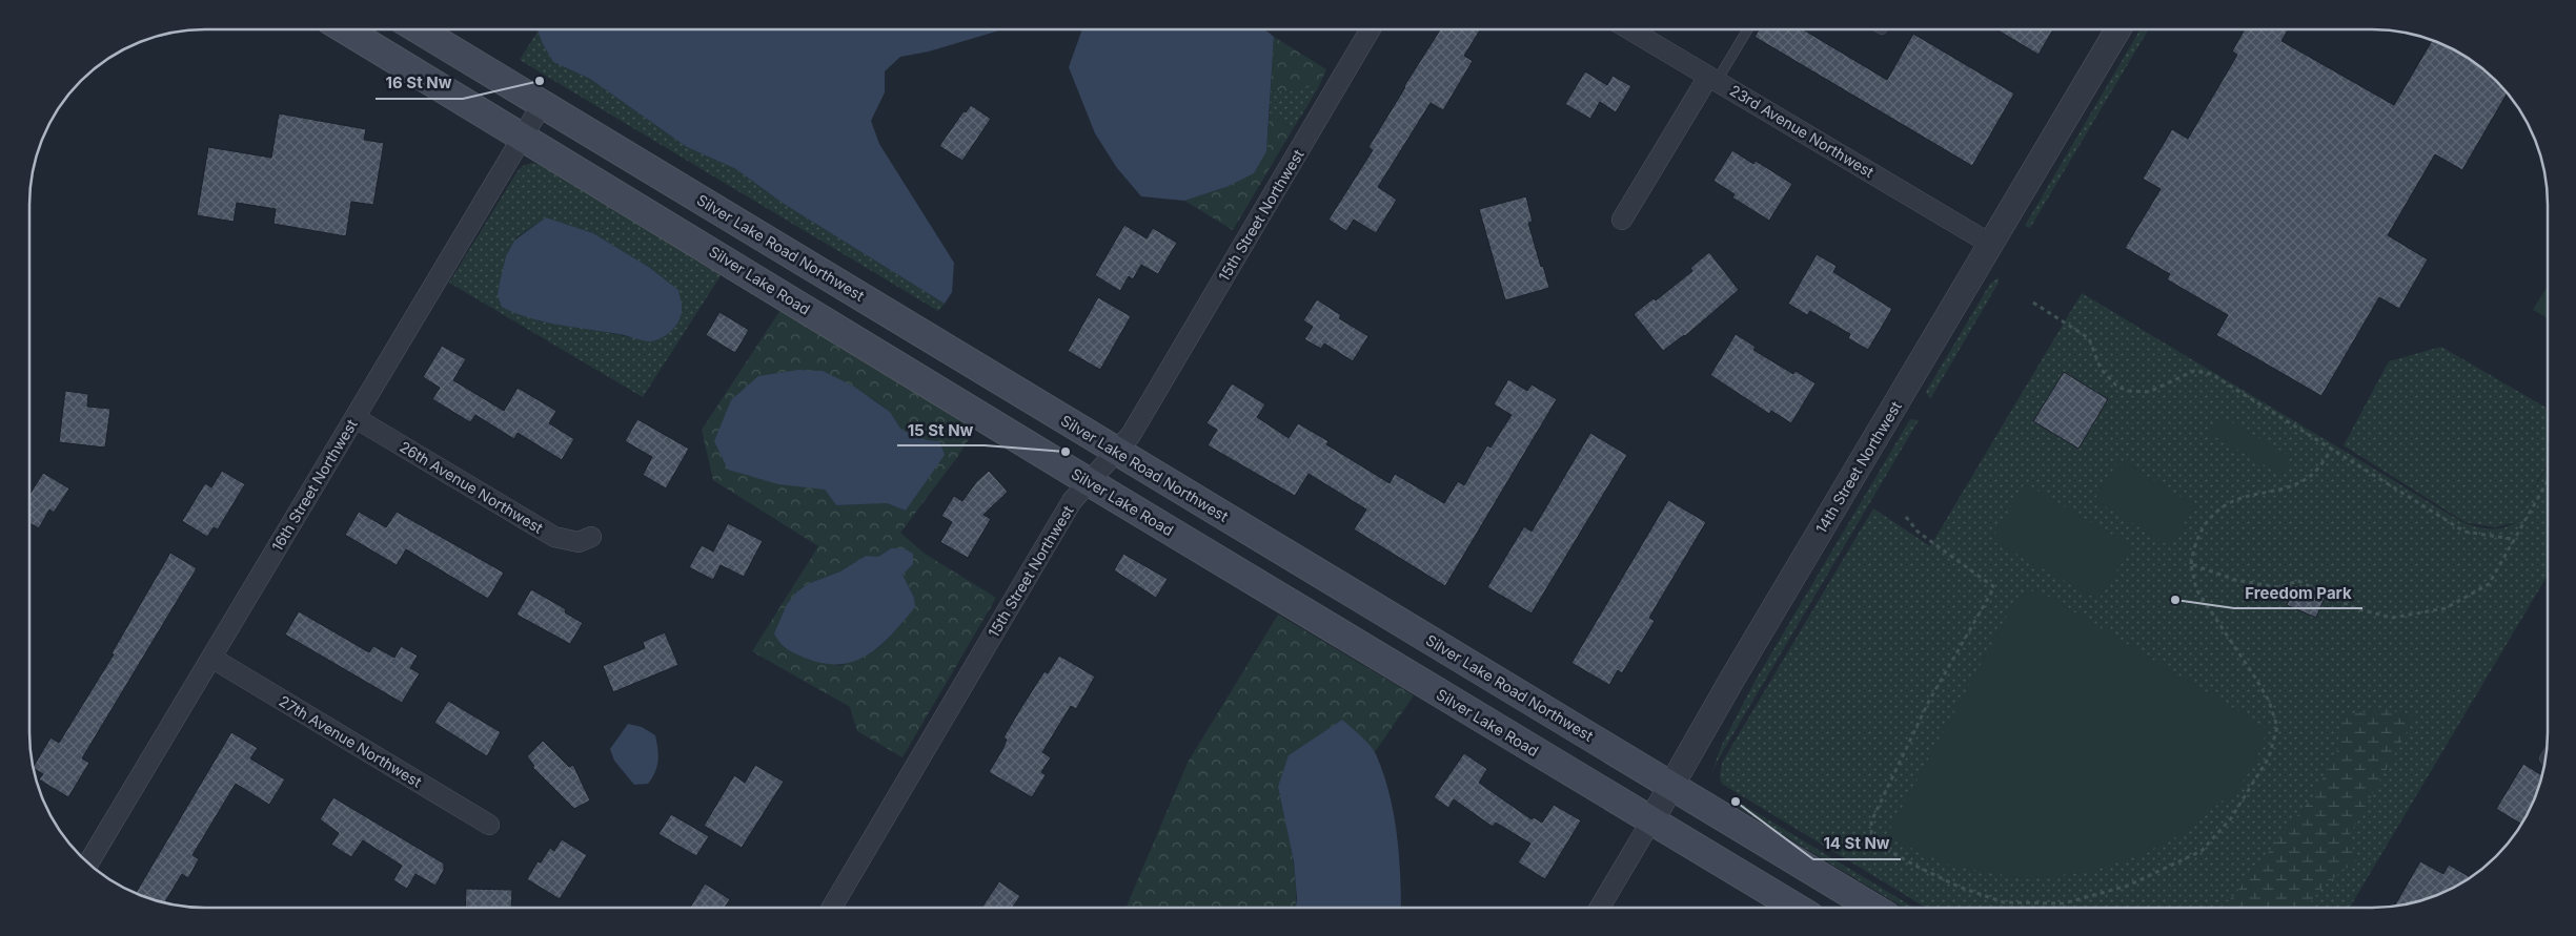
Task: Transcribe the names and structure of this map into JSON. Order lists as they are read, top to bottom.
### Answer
{
  "streets": {
    "main road": ["Silver Lake Road Northwest", "Silver Lake Road"],
    "street": [
      "23rd Avenue Northwest",
      "15th Street Northwest",
      "14th Street Northwest",
      "16th Street Northwest",
      "26th Avenue Northwest",
      "27th Avenue Northwest"
    ]
  },
  "crossings": [
    ["23rd Avenue Northwest", "14th Street Northwest"],
    ["15th Street Northwest", "Silver Lake Road Northwest"],
    ["15th Street Northwest", "Silver Lake Road"],
    ["Silver Lake Road Northwest", "14th Street Northwest"],
    ["Silver Lake Road Northwest", "16th Street Northwest"],
    ["Silver Lake Road", "14th Street Northwest"],
    ["Silver Lake Road", "16th Street Northwest"],
    ["16th Street Northwest", "26th Avenue Northwest"],
    ["16th Street Northwest", "27th Avenue Northwest"]
  ],
  "places": [
    "16 St Nw",
    "15 St Nw",
    "Freedom Park",
    "14 St Nw"
  ]
}
